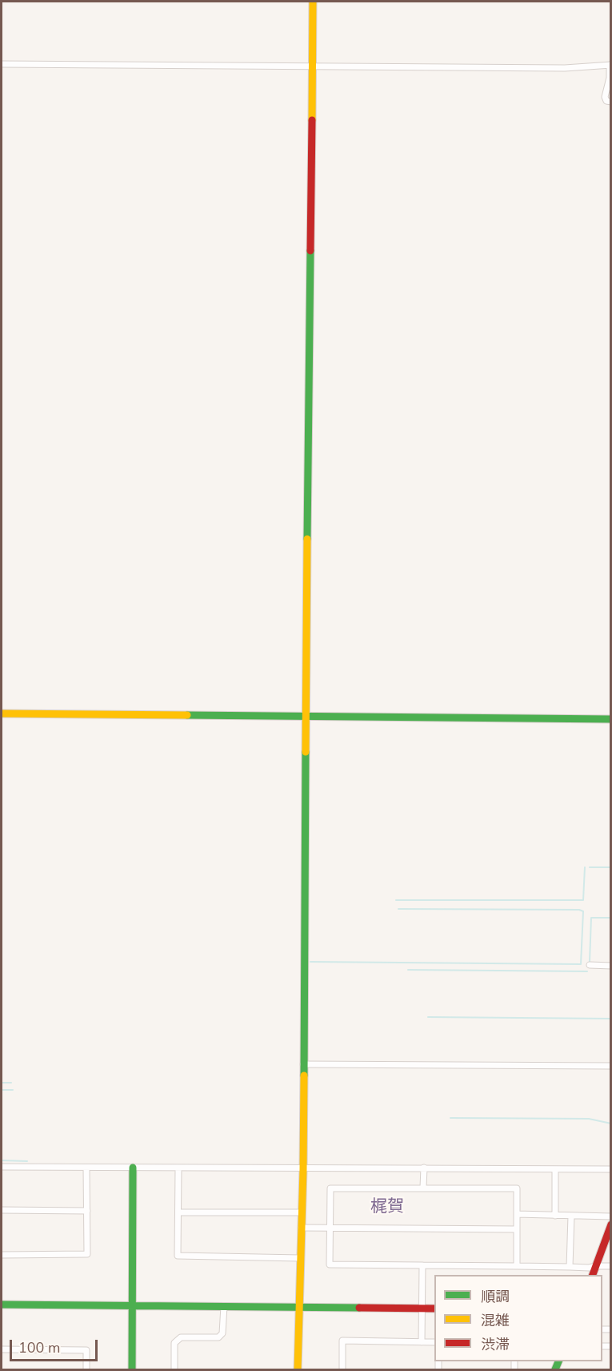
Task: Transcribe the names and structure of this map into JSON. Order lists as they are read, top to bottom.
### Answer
{
  "districts": ["梶賀"],
  "legend": ["順調", "混雑", "渋滞"],
  "scale_bar": "100 m"
}
